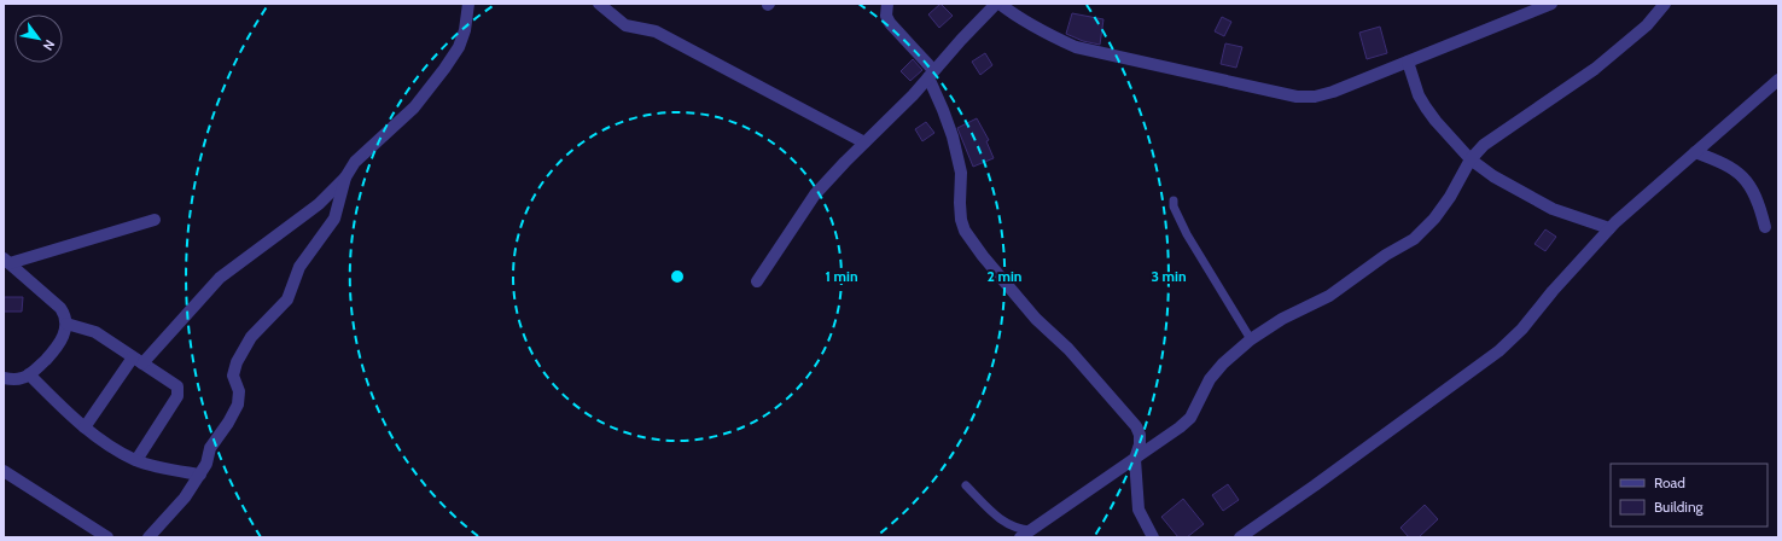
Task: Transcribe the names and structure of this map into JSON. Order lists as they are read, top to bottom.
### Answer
{
  "legend": ["Road", "Building"],
  "north": "bottom right",
  "rings": ["1 min", "2 min", "3 min"]
}
